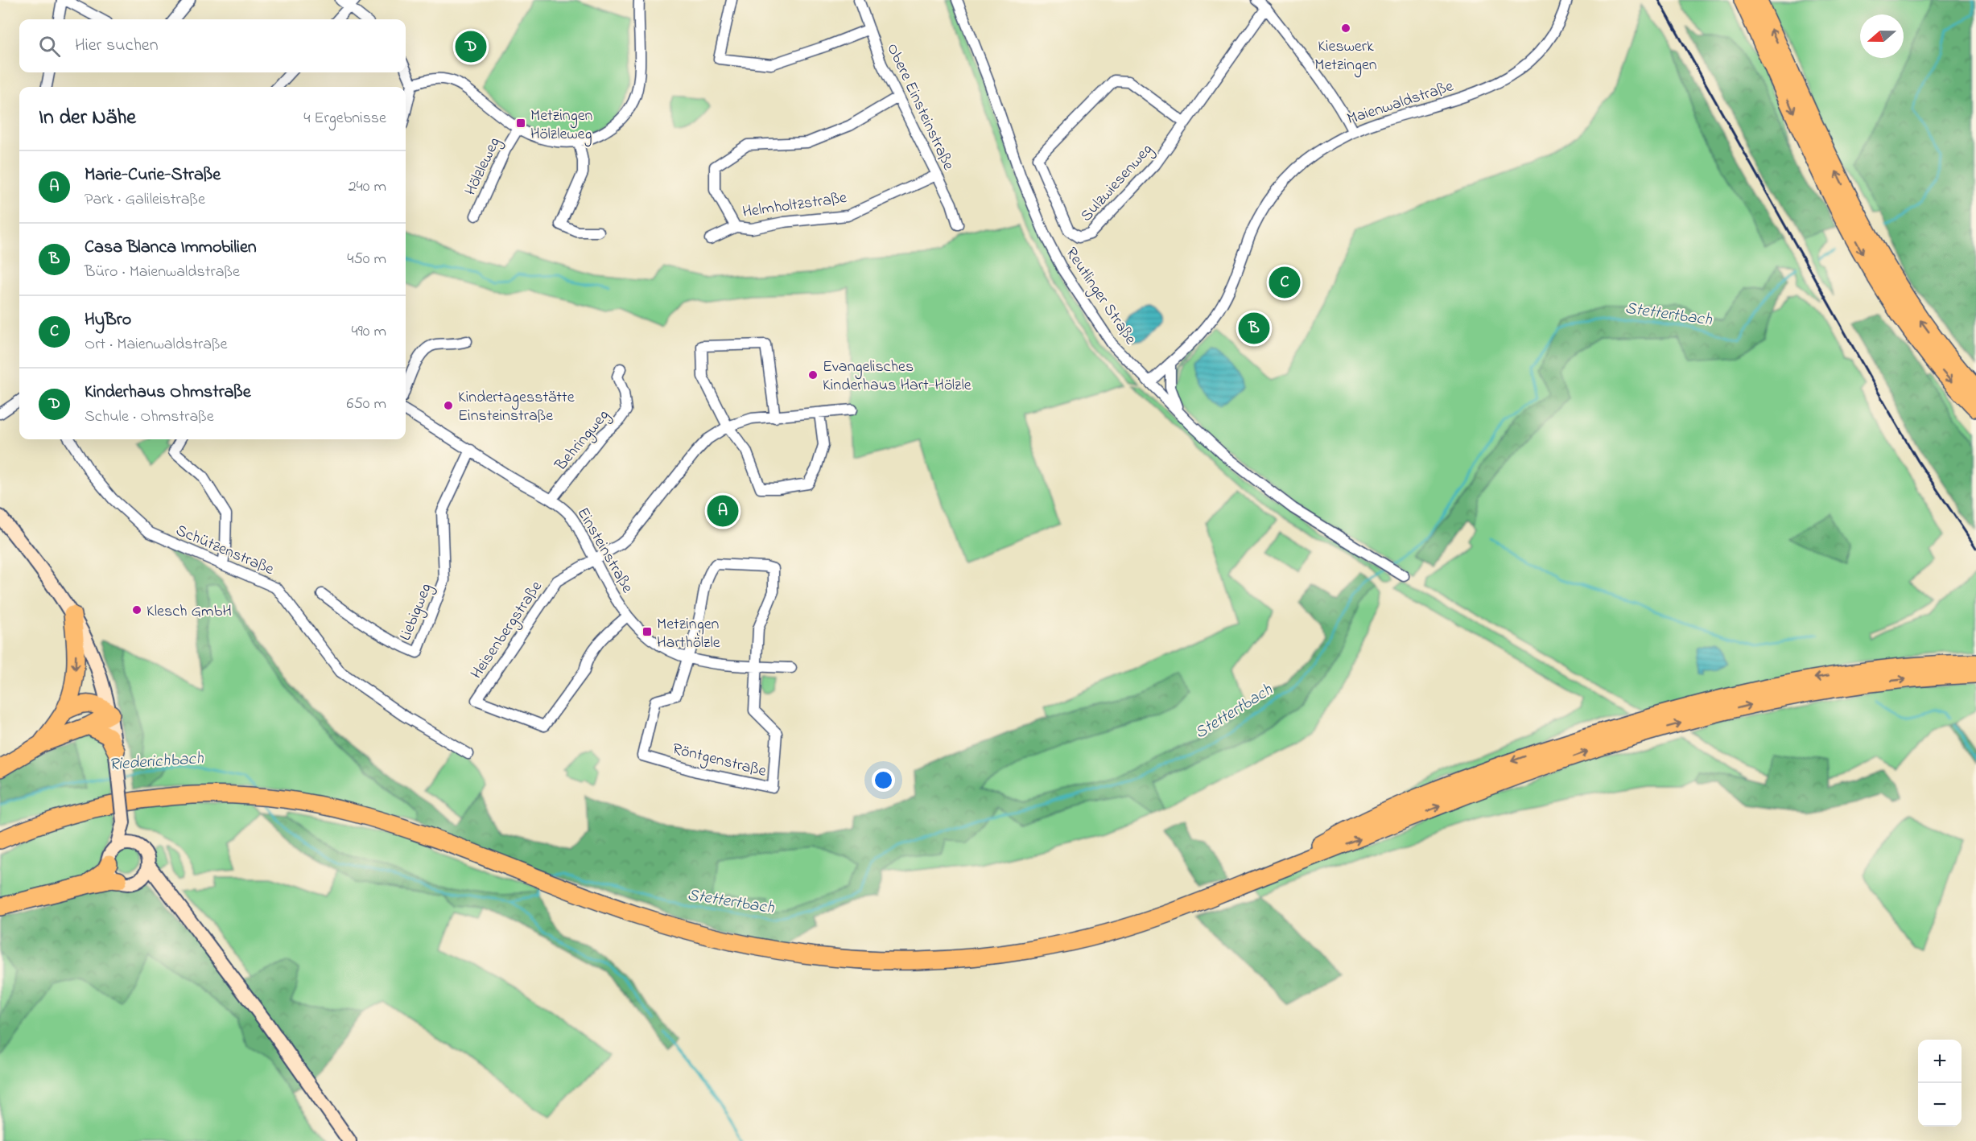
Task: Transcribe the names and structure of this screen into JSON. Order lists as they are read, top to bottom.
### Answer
{
  "streets": {
    "street": [
      "Maienwaldstraße",
      "Obere Einsteinstraße",
      "Hölzleweg",
      "Sulzwiesenweg",
      "Helmholtzstraße",
      "Reutlinger Straße",
      "Behringweg",
      "Schützenstraße",
      "Einsteinstraße",
      "Liebigweg",
      "Heisenbergstraße",
      "Röntgenstraße"
    ]
  },
  "crossings": [
    ["Maienwaldstraße", "Reutlinger Straße"],
    ["Obere Einsteinstraße", "Helmholtzstraße"],
    ["Behringweg", "Einsteinstraße"],
    ["Einsteinstraße", "Liebigweg"],
    ["Einsteinstraße", "Heisenbergstraße"],
    ["Einsteinstraße", "Röntgenstraße"]
  ],
  "water": ["Stettertbach", "Riederichbach"],
  "places": {
    "other": [
      "Kieswerk Metzingen",
      "Evangelisches Kinderhaus Hart-Hölzle",
      "Kindertagesstätte Einsteinstraße",
      "Klesch GmbH"
    ],
    "transit": ["Metzingen Hölzleweg", "Metzingen Harthölzle"]
  },
  "north": "left",
  "page": {
    "search": "Hier suchen",
    "pins": [
      "D",
      "C",
      "B",
      "A"
    ],
    "heading": ["In der Nähe", "4 Ergebnisse"],
    "list": [
      {
        "mark": "A",
        "name": "Marie-Curie-Straße",
        "note": "Park · Galileistraße",
        "value": "240 m"
      },
      {
        "mark": "B",
        "name": "Casa Blanca Immobilien",
        "note": "Büro · Maienwaldstraße",
        "value": "450 m"
      },
      {
        "mark": "C",
        "name": "HyBro",
        "note": "Ort · Maienwaldstraße",
        "value": "490 m"
      },
      {
        "mark": "D",
        "name": "Kinderhaus Ohmstraße",
        "note": "Schule · Ohmstraße",
        "value": "650 m"
      }
    ],
    "map_buttons": ["+", "−"]
  }
}
